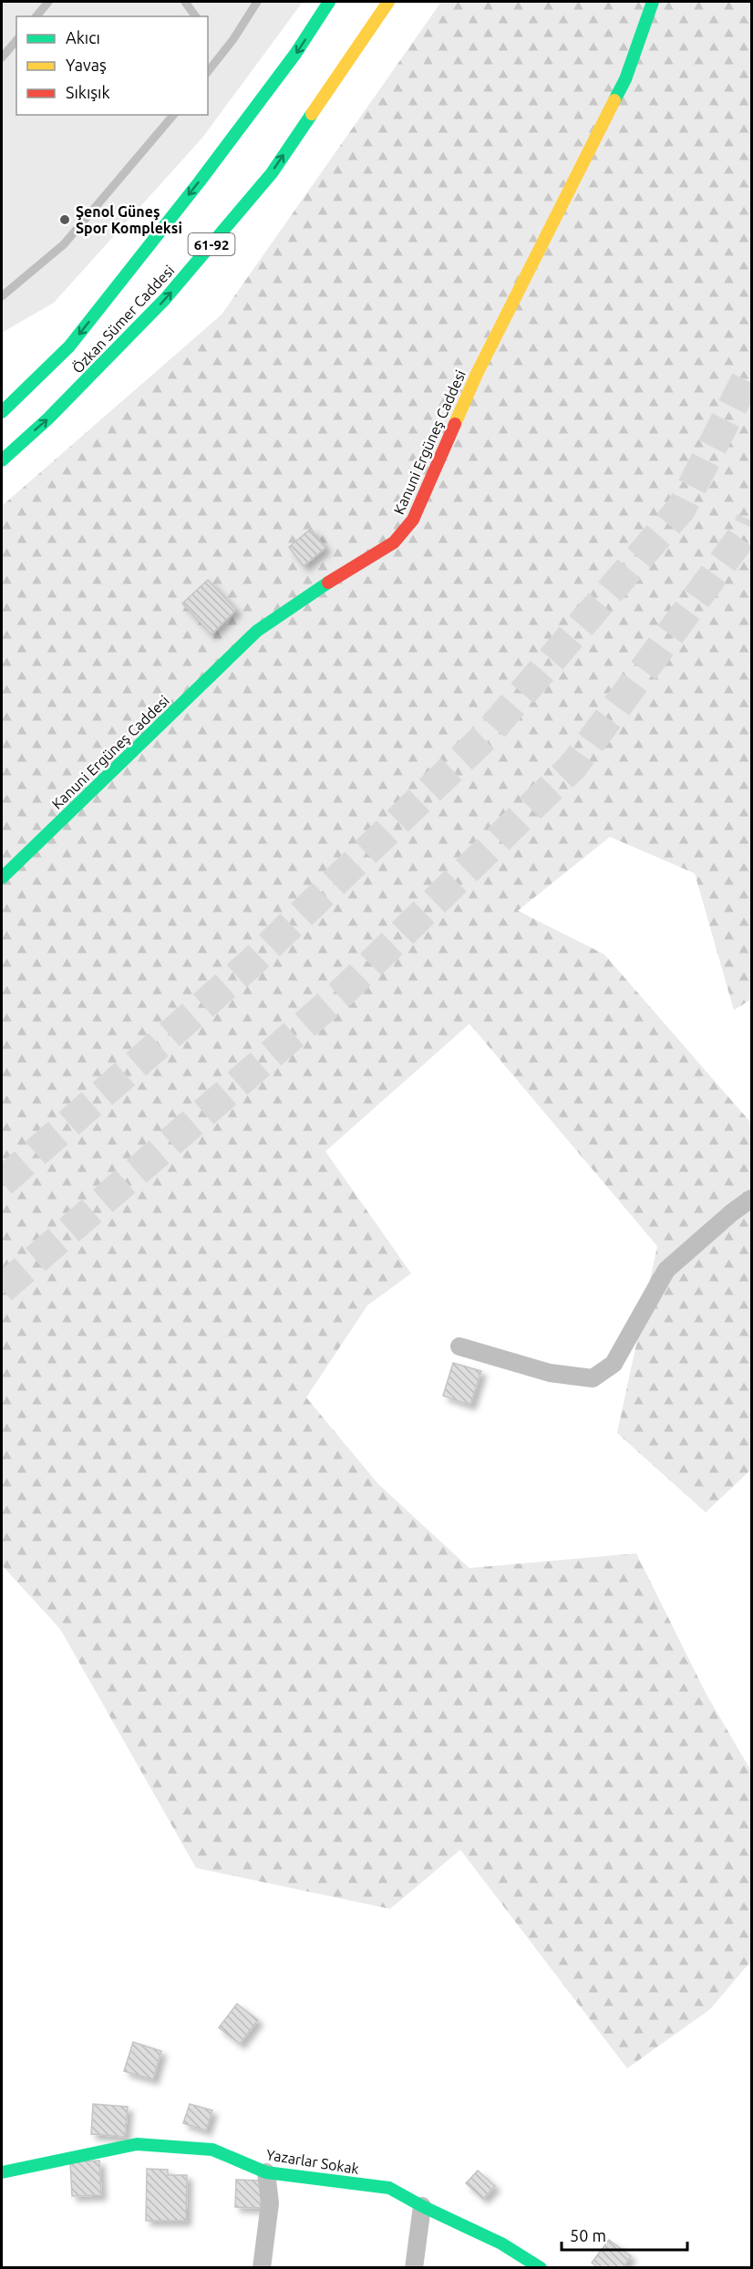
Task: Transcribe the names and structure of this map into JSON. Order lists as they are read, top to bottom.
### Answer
{
  "streets": {
    "street": [
      "61-92",
      "Özkan Sümer Caddesi",
      "Kanuni Ergüneş Caddesi",
      "Yazarlar Sokak"
    ]
  },
  "places": ["Şenol Güneş Spor Kompleksi"],
  "legend": ["Akıcı", "Yavaş", "Sıkışık"],
  "scale_bar": "50 m"
}
